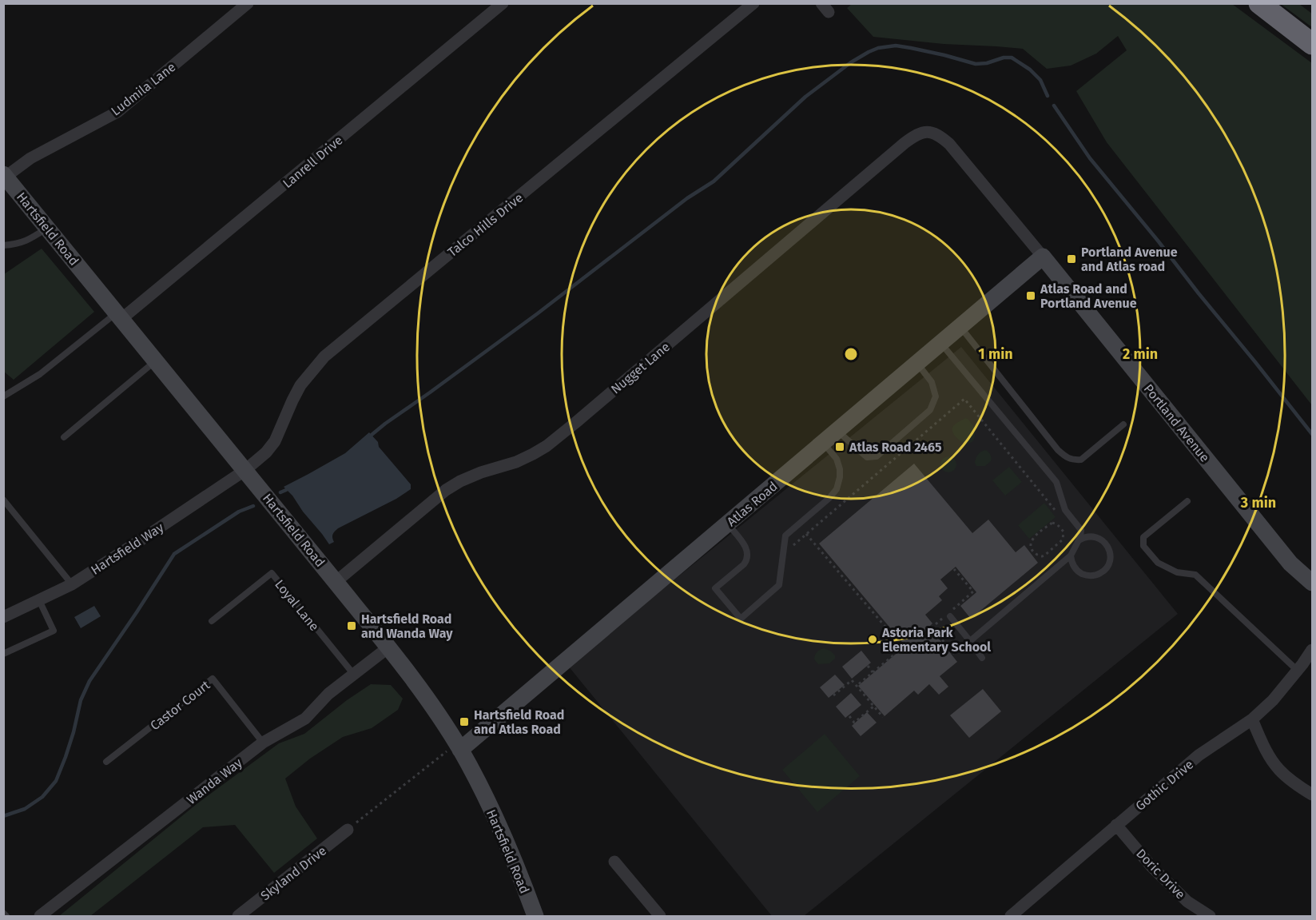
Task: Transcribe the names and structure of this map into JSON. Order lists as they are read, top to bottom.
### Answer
{
  "streets": {
    "street": [
      "Ludmila Lane",
      "Lanrell Drive",
      "Talco Hills Drive",
      "Hartsfield Road",
      "Nugget Lane",
      "Portland Avenue",
      "Atlas Road",
      "Hartsfield Way",
      "Wanda Way",
      "Gothic Drive",
      "Skyland Drive",
      "Doric Drive"
    ],
    "lane": ["Loyal Lane", "Castor Court"]
  },
  "crossings": [
    ["Ludmila Lane", "Hartsfield Road"],
    ["Lanrell Drive", "Hartsfield Road"],
    ["Talco Hills Drive", "Hartsfield Road"],
    ["Talco Hills Drive", "Hartsfield Way"],
    ["Hartsfield Road", "Nugget Lane"],
    ["Hartsfield Road", "Atlas Road"],
    ["Hartsfield Road", "Hartsfield Way"],
    ["Hartsfield Road", "Wanda Way"],
    ["Nugget Lane", "Portland Avenue"],
    ["Portland Avenue", "Atlas Road"],
    ["Loyal Lane", "Wanda Way"],
    ["Castor Court", "Wanda Way"],
    ["Gothic Drive", "Doric Drive"]
  ],
  "places": {
    "transit": [
      "Portland Avenue and Atlas road",
      "Atlas Road and Portland Avenue",
      "Atlas Road 2465",
      "Hartsfield Road and Wanda Way",
      "Hartsfield Road and Atlas Road"
    ],
    "other": ["Astoria Park Elementary School"]
  },
  "rings": ["1 min", "2 min", "3 min"]
}
